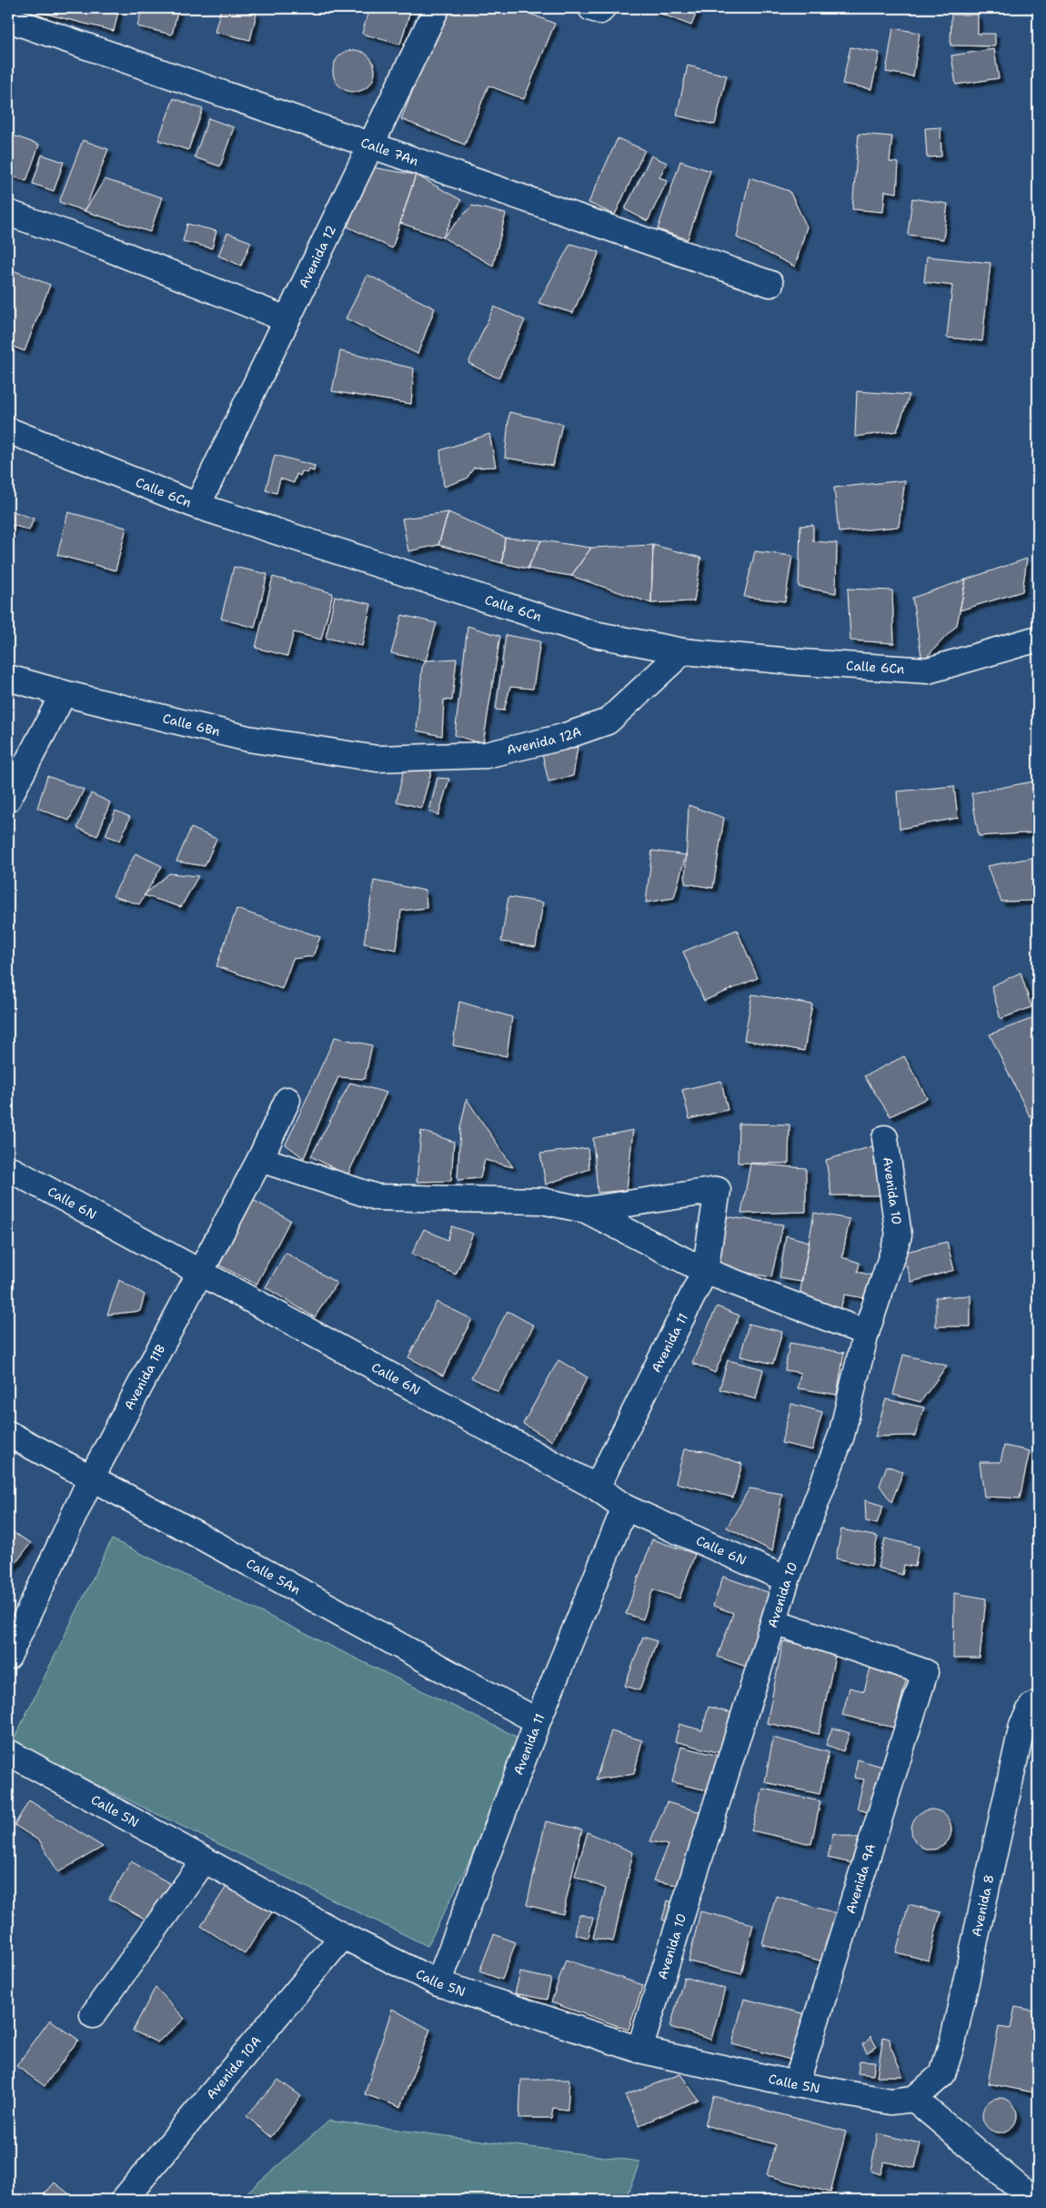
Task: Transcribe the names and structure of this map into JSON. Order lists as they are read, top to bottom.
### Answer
{
  "streets": {
    "street": [
      "Calle 7An",
      "Avenida 12",
      "Calle 6Cn",
      "Calle 6Bn",
      "Avenida 12A",
      "Avenida 10",
      "Calle 6N",
      "Avenida 11",
      "Avenida 11B",
      "Calle 5An",
      "Calle 5N",
      "Avenida 9A",
      "Avenida 8",
      "Avenida 10A"
    ]
  },
  "crossings": [
    ["Calle 7An", "Avenida 12"],
    ["Avenida 12", "Calle 6Cn"],
    ["Calle 6Cn", "Avenida 12A"],
    ["Calle 6Bn", "Avenida 12A"],
    ["Avenida 10", "Calle 6N"],
    ["Avenida 10", "Calle 5N"],
    ["Avenida 10", "Avenida 9A"],
    ["Calle 6N", "Avenida 11"],
    ["Calle 6N", "Avenida 11B"],
    ["Avenida 11", "Calle 5An"],
    ["Avenida 11", "Calle 5N"],
    ["Avenida 11B", "Calle 5An"],
    ["Calle 5N", "Avenida 9A"],
    ["Calle 5N", "Avenida 8"],
    ["Calle 5N", "Avenida 10A"]
  ]
}
